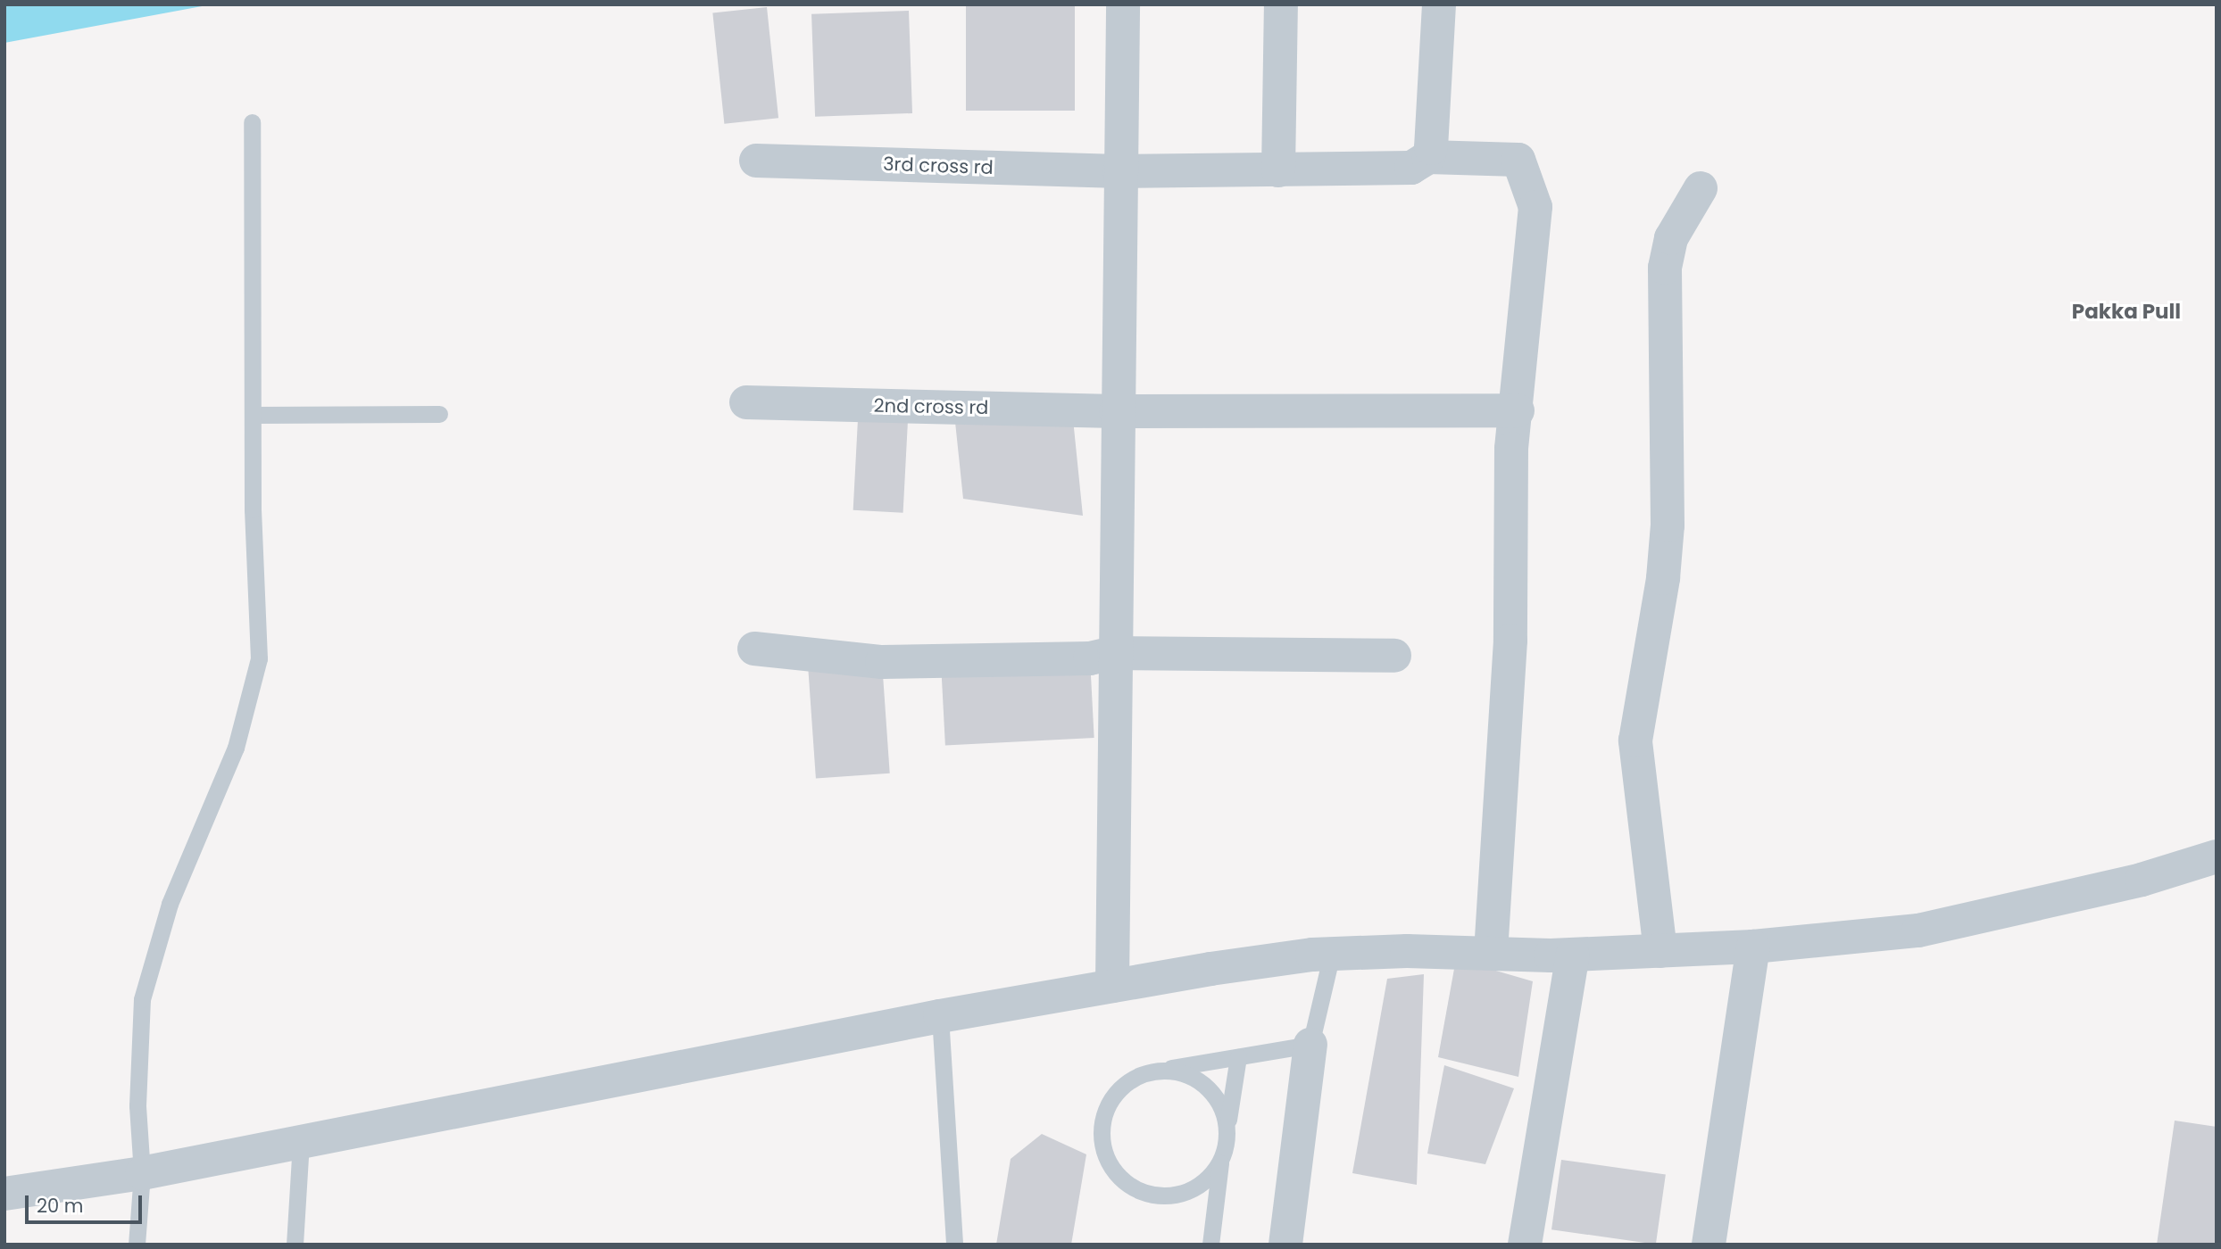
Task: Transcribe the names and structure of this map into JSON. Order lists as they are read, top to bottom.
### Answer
{
  "streets": {
    "street": ["3rd cross rd", "2nd cross rd"]
  },
  "districts": ["Pakka Pull"],
  "scale_bar": "20 m"
}
